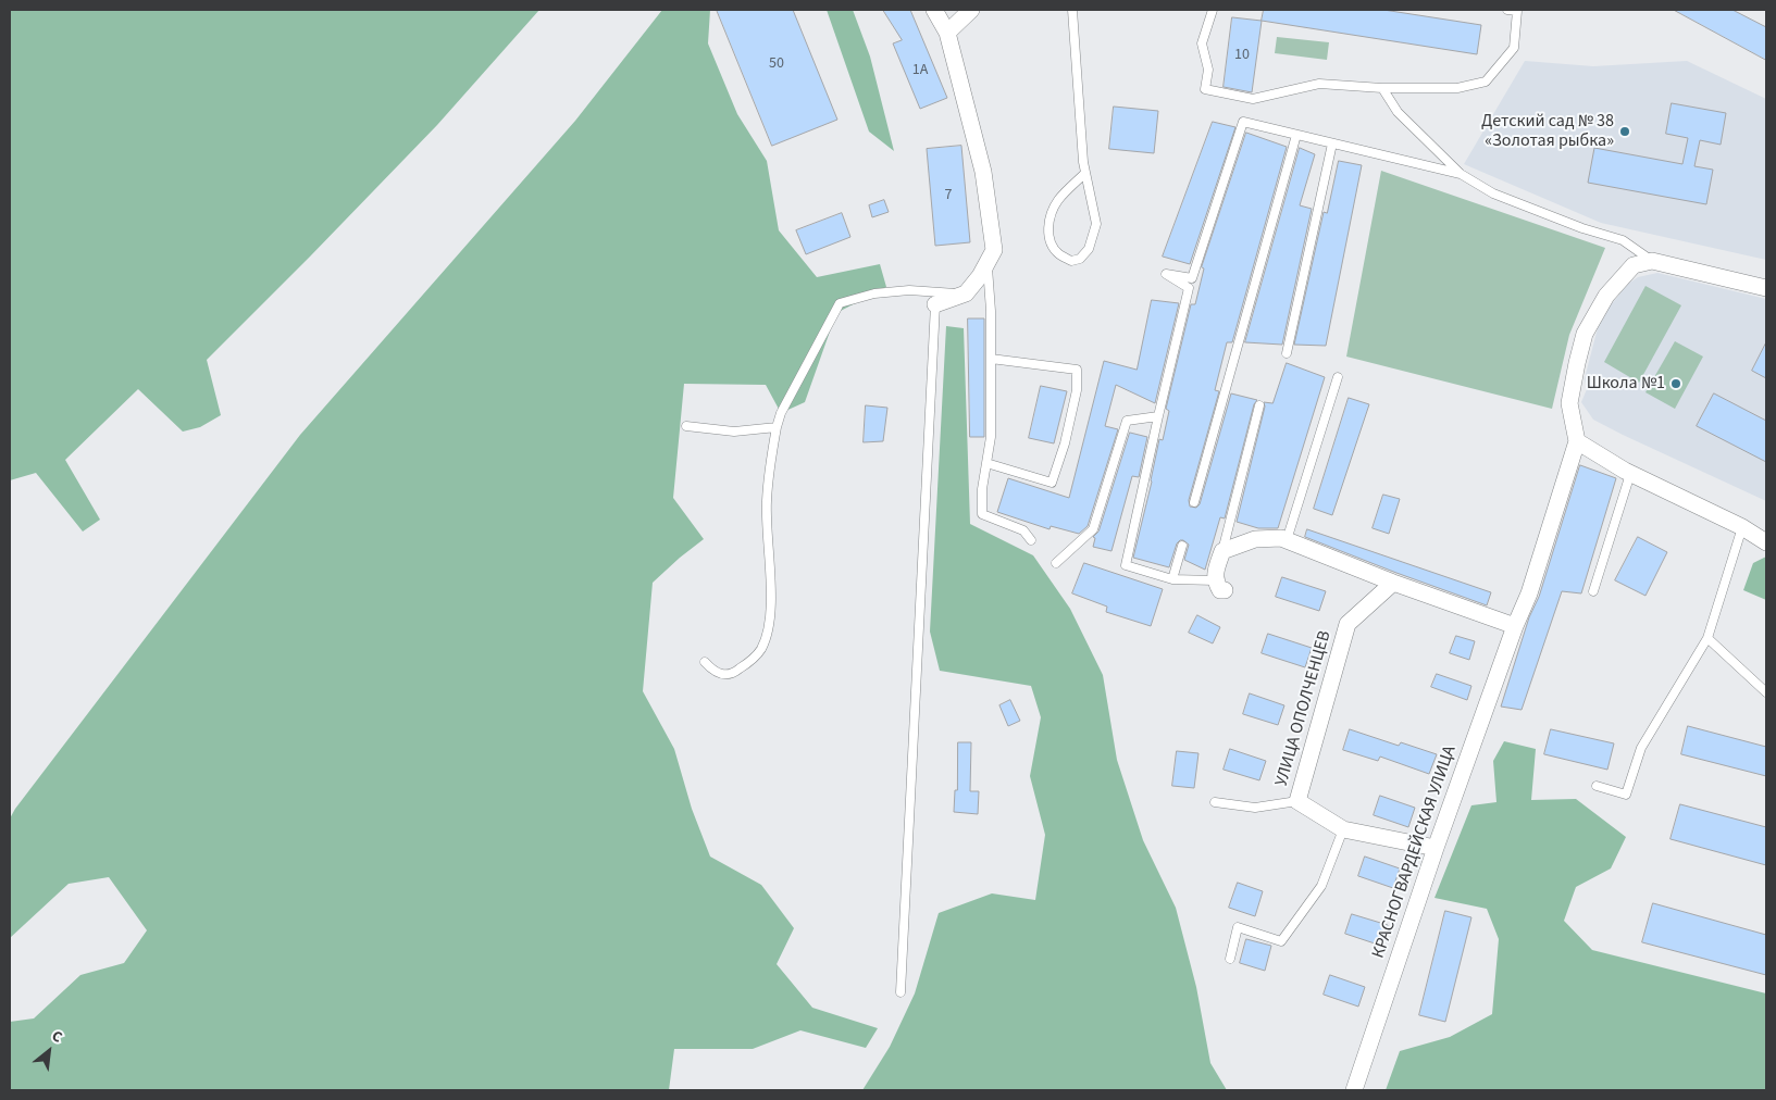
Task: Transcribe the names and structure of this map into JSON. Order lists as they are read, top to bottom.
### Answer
{
  "streets": {
    "street": ["УЛИЦА ОПОЛЧЕНЦЕВ", "КРАСНОГВАРДЕЙСКАЯ УЛИЦА"]
  },
  "places": ["Детский сад № 38 «Золотая рыбка»", "Школа №1"],
  "house_numbers": [
    "10",
    "50",
    "1А",
    "7"
  ],
  "north": "top right"
}
